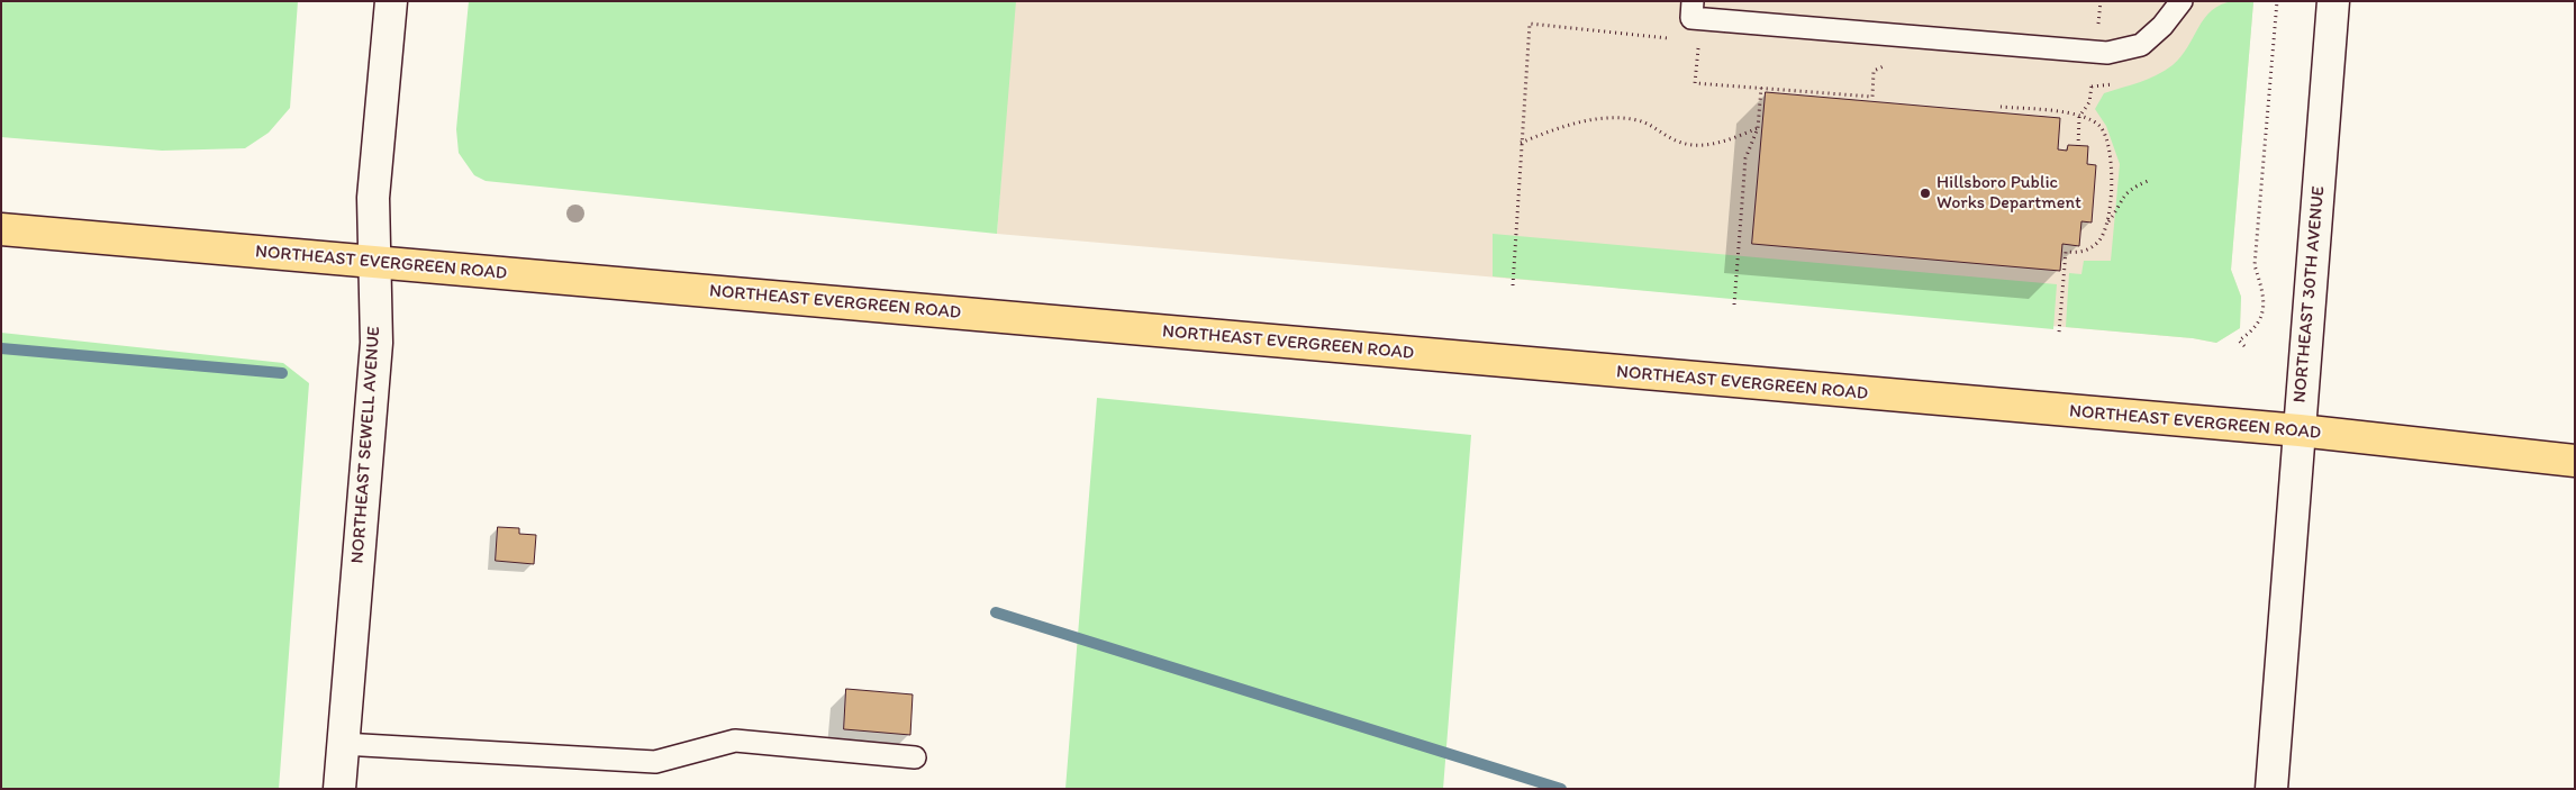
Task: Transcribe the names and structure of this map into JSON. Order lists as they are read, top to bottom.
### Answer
{
  "streets": {
    "main road": ["NORTHEAST EVERGREEN ROAD"],
    "street": ["NORTHEAST 30TH AVENUE", "NORTHEAST SEWELL AVENUE"]
  },
  "crossings": [
    ["NORTHEAST EVERGREEN ROAD", "NORTHEAST 30TH AVENUE"],
    ["NORTHEAST EVERGREEN ROAD", "NORTHEAST SEWELL AVENUE"]
  ],
  "places": ["Hillsboro Public Works Department"]
}
